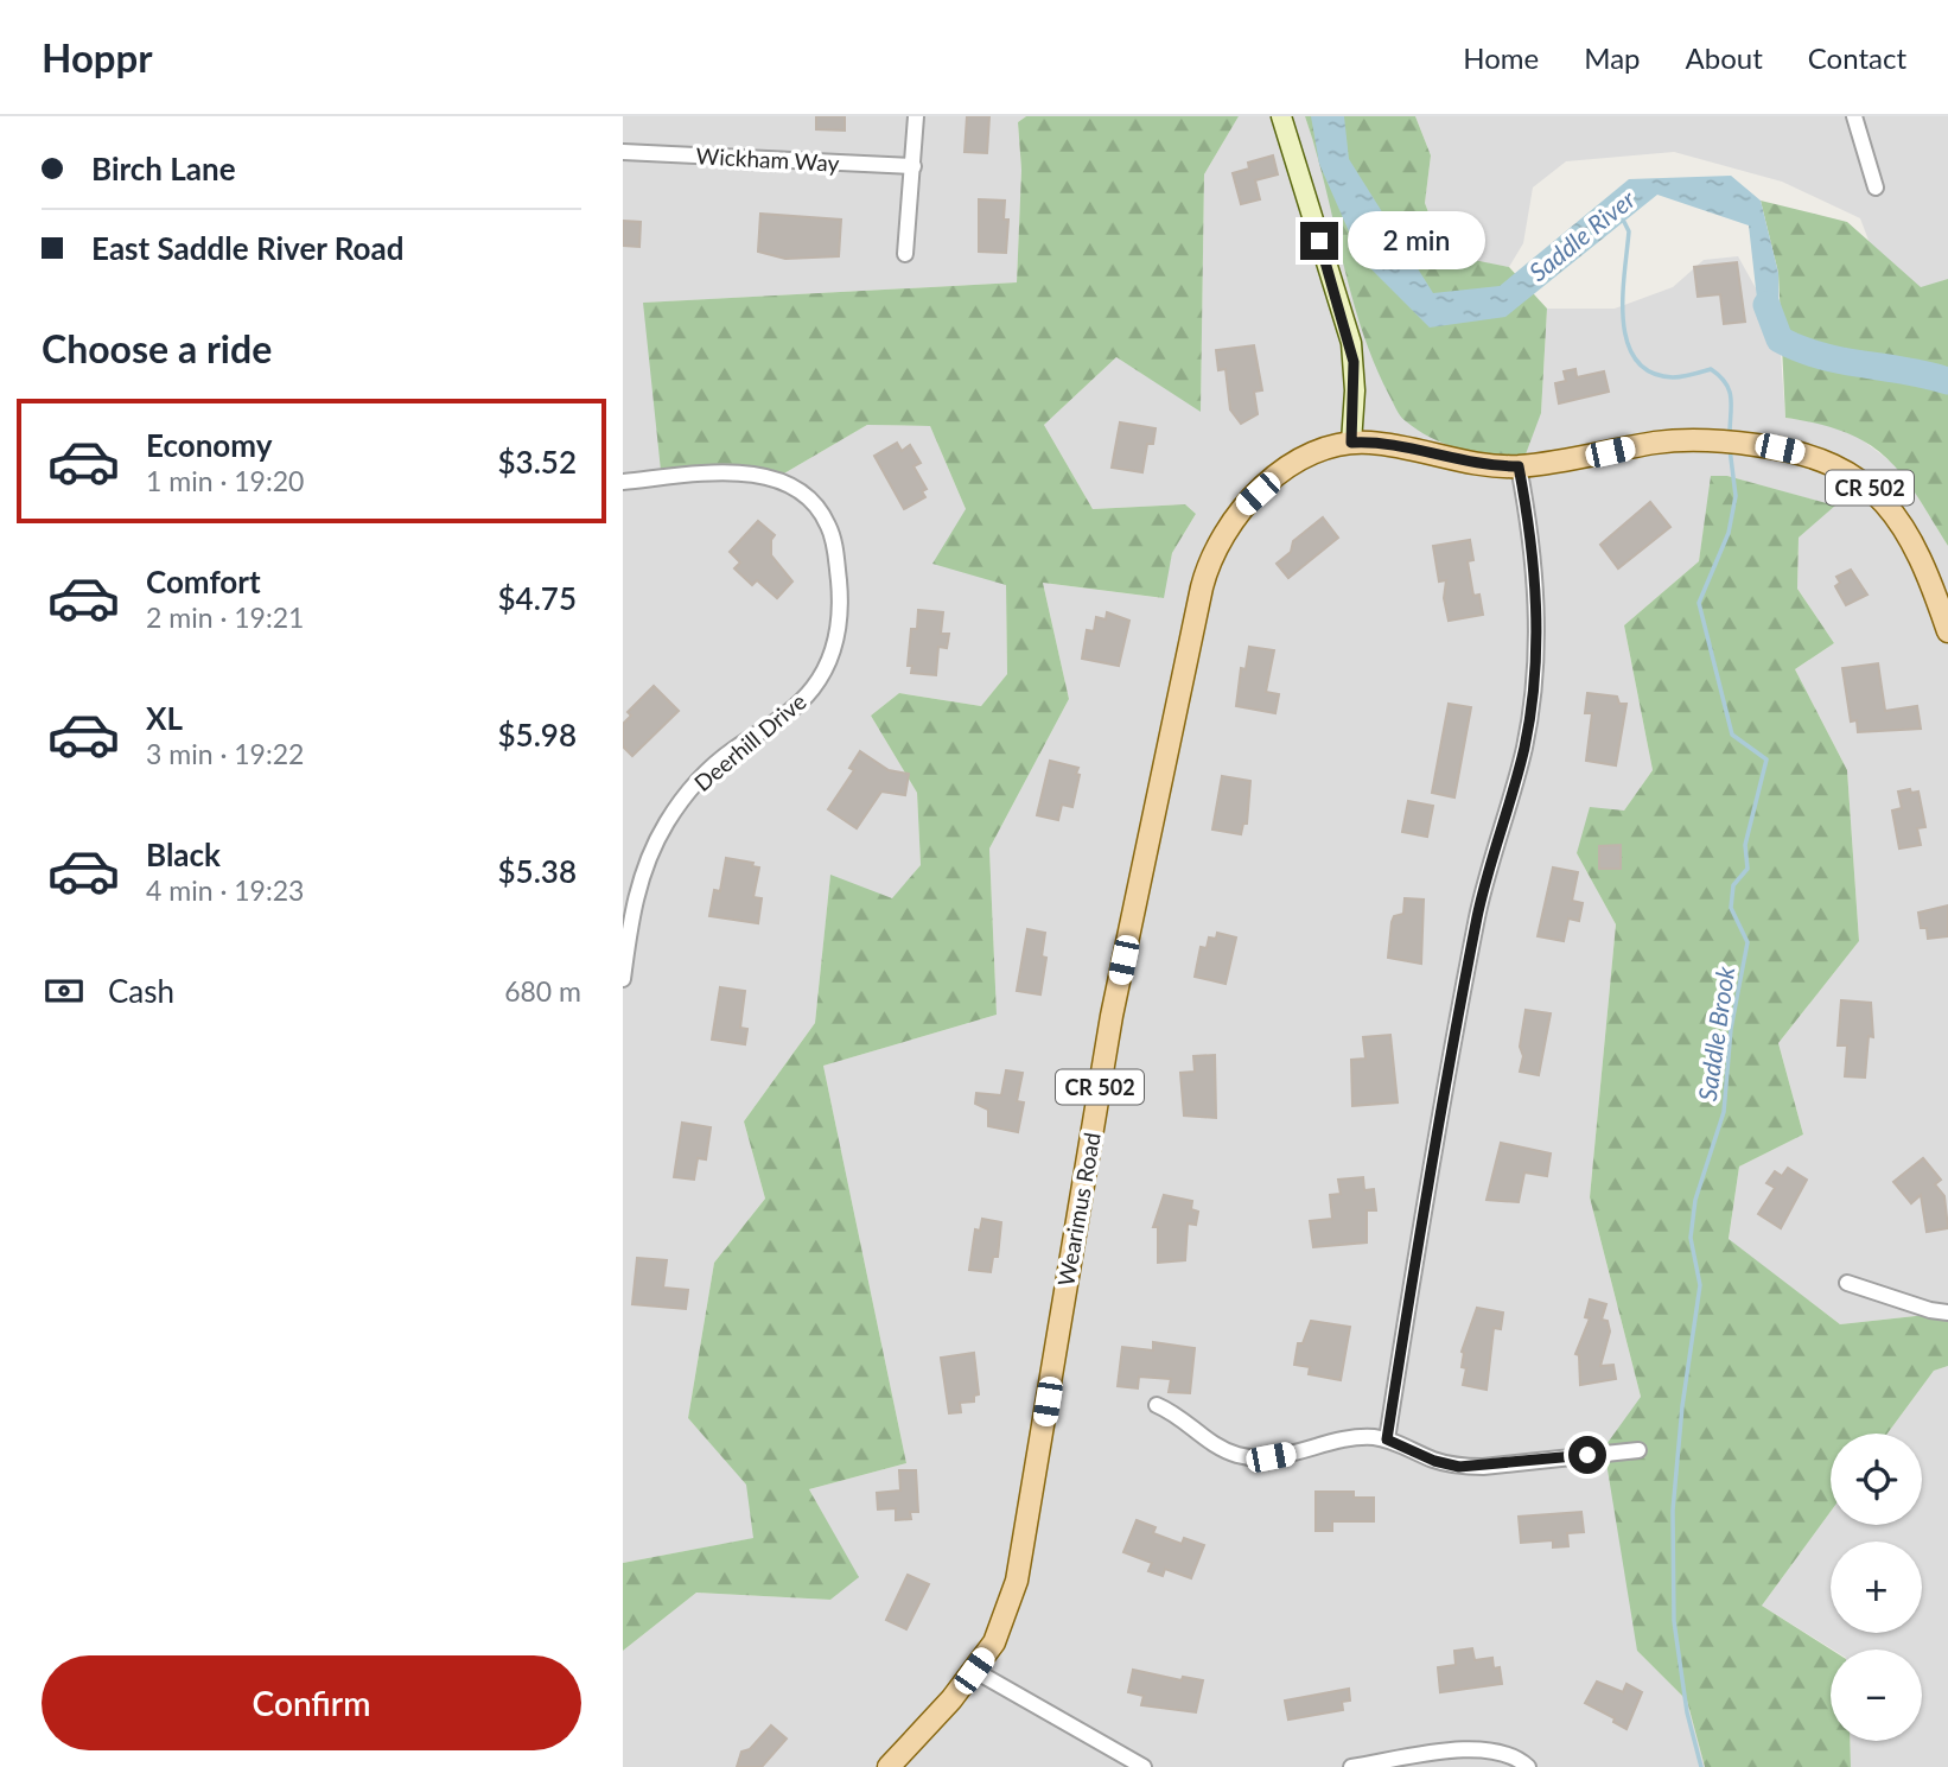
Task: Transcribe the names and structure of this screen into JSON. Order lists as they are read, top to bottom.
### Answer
{
  "streets": {
    "main road": ["CR 502", "Wearimus Road"],
    "street": ["Wickham Way", "Deerhill Drive"]
  },
  "crossings": [
    ["CR 502", "Wearimus Road"]
  ],
  "water": ["Saddle River", "Saddle Brook"],
  "page": {
    "header": "Hoppr",
    "nav": [
      "Home",
      "Map",
      "About",
      "Contact"
    ],
    "banner": ["Birch Lane", "East Saddle River Road"],
    "bubble": "2 min",
    "heading": "Choose a ride",
    "list": [
      {
        "name": "Economy",
        "note": "1 min · 19:20",
        "value": "$3.52"
      },
      {
        "name": "Comfort",
        "note": "2 min · 19:21",
        "value": "$4.75"
      },
      {
        "name": "XL",
        "note": "3 min · 19:22",
        "value": "$5.98"
      },
      {
        "name": "Black",
        "note": "4 min · 19:23",
        "value": "$5.38"
      }
    ],
    "pay": ["Cash", "680 m"],
    "map_buttons": ["+", "−"],
    "buttons": "Confirm"
  }
}
